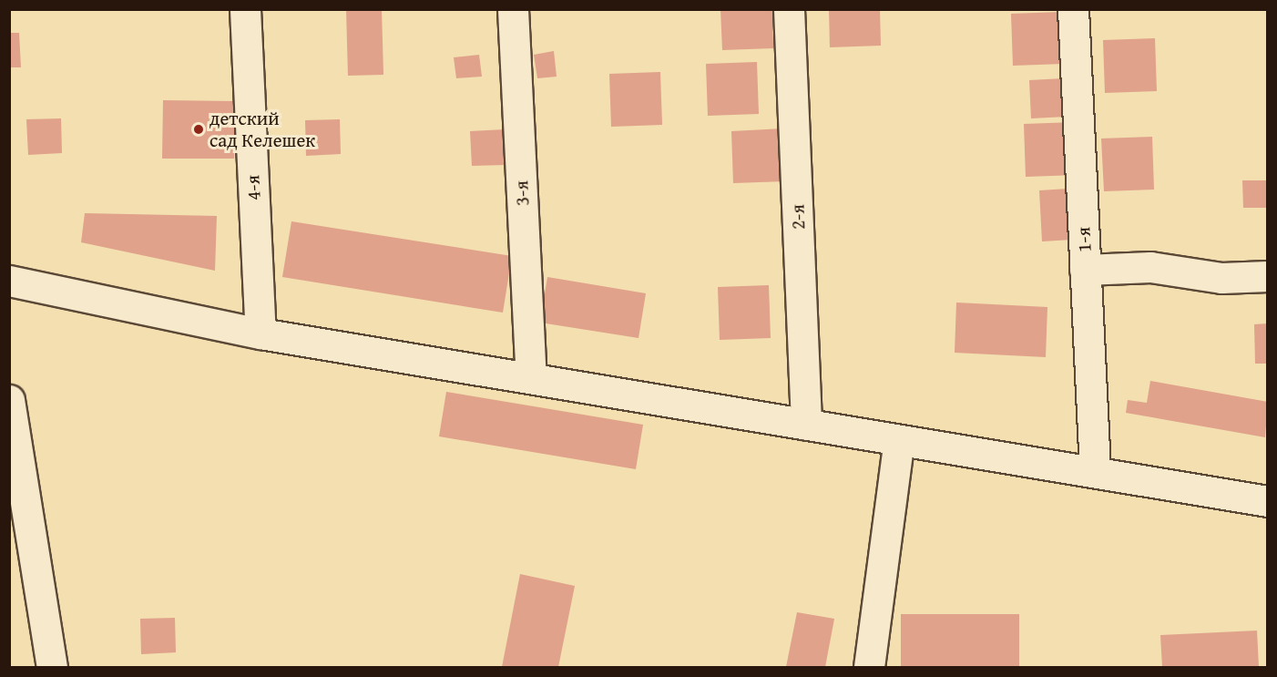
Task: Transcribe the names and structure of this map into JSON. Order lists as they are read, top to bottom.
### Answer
{
  "streets": {
    "street": [
      "4-я",
      "3-я",
      "2-я",
      "1-я"
    ]
  },
  "places": ["детский сад Келешек"]
}
